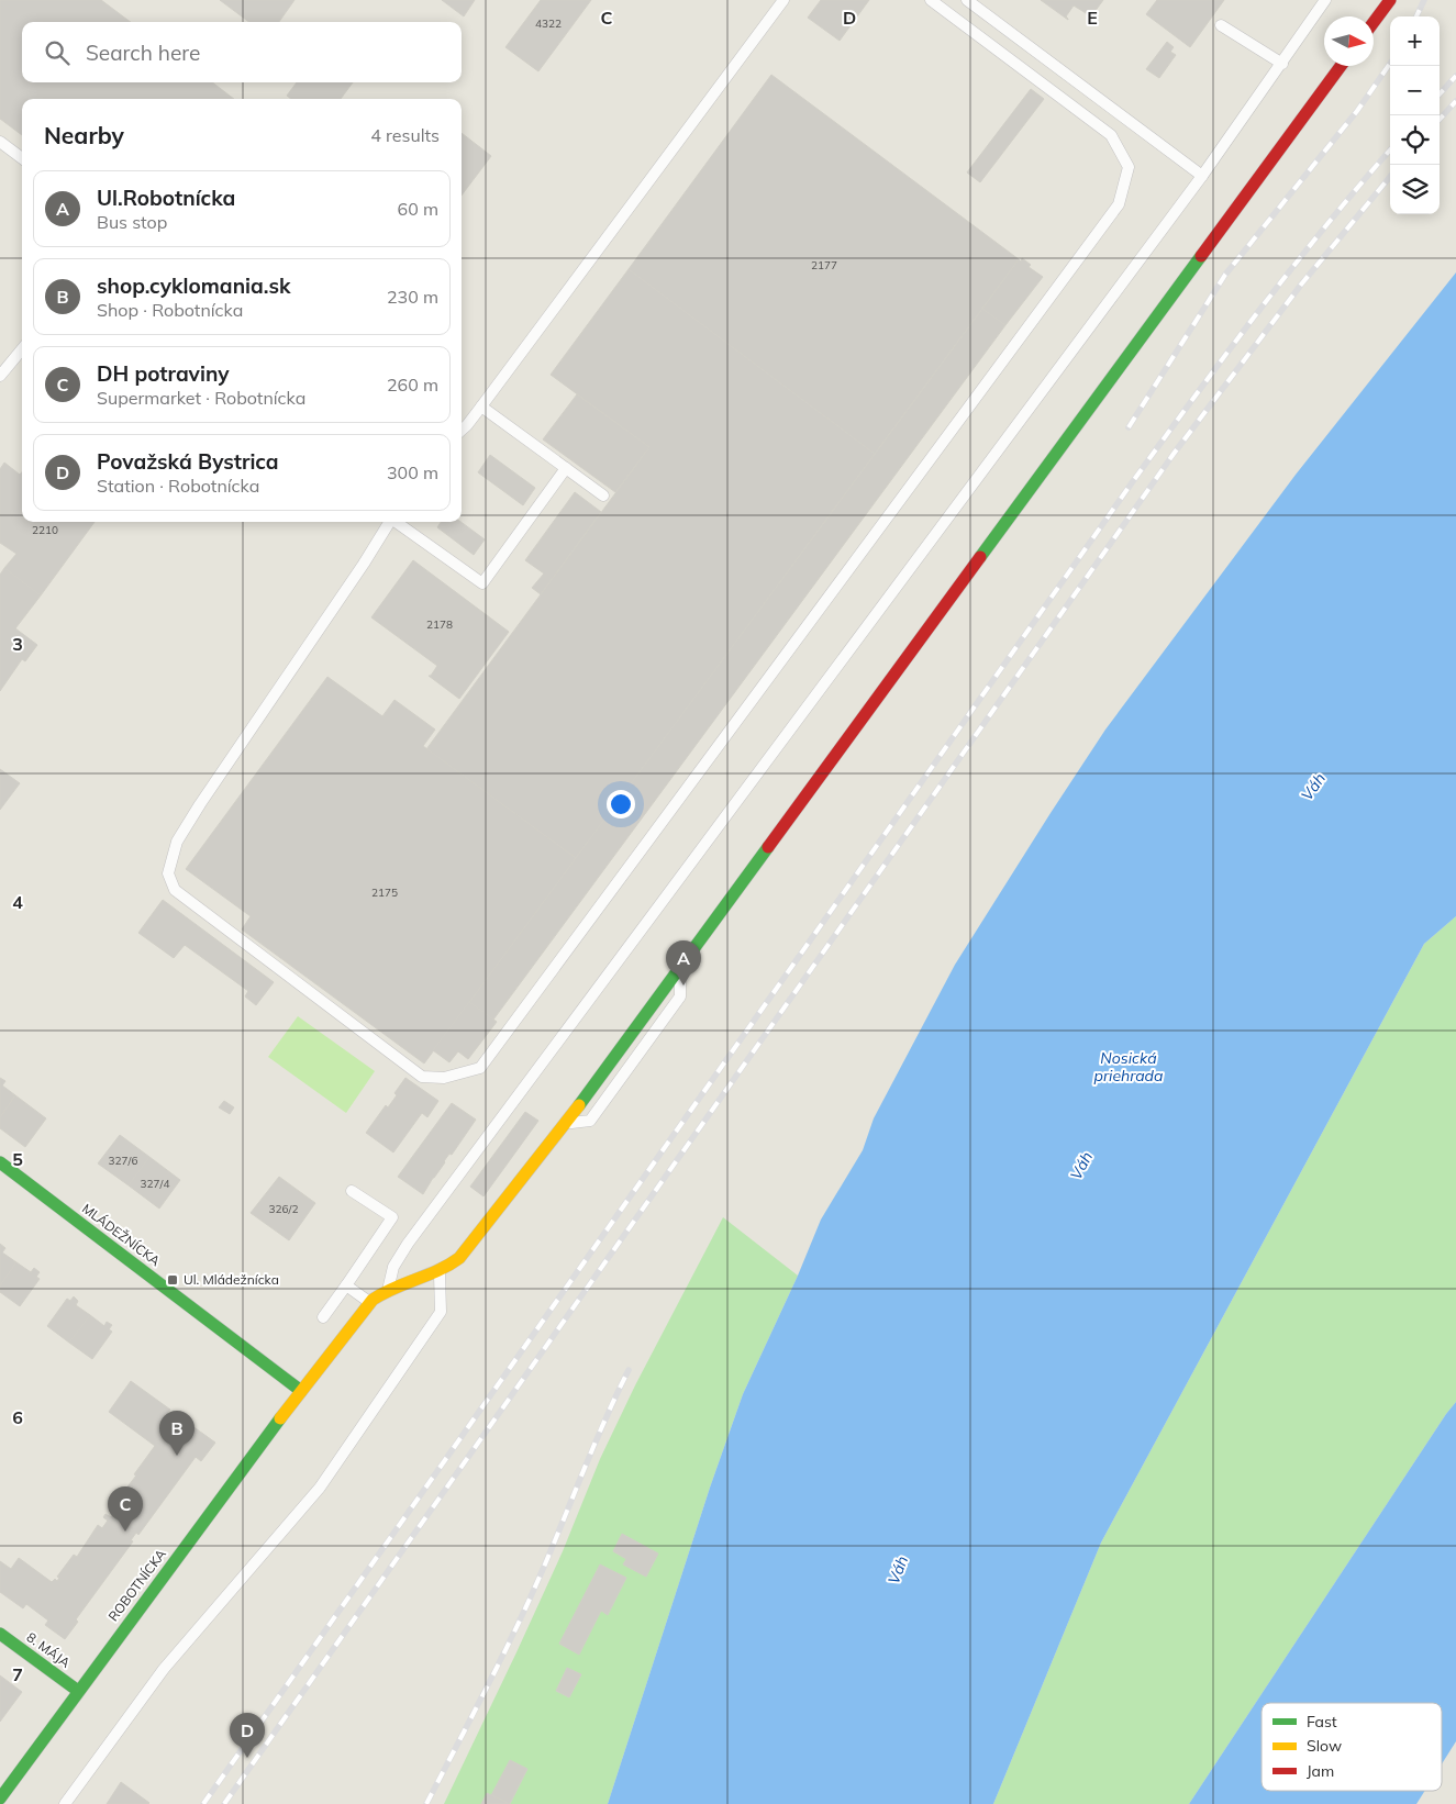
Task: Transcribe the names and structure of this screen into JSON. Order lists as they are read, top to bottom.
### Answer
{
  "streets": {
    "street": ["MLÁDEŽNÍCKA", "ROBOTNÍCKA", "8. MÁJA"]
  },
  "crossings": [
    ["MLÁDEŽNÍCKA", "ROBOTNÍCKA"],
    ["ROBOTNÍCKA", "8. MÁJA"]
  ],
  "water": ["Váh", "Nosická priehrada"],
  "places": {
    "transit": ["Ul. Mládežnícka"]
  },
  "house_numbers": [
    "4322",
    "2177",
    "2210",
    "2178",
    "2175",
    "327/6",
    "327/4",
    "326/2"
  ],
  "legend": ["Fast", "Slow", "Jam"],
  "north": "right",
  "page": {
    "map_buttons": ["+", "−"],
    "search": "Search here",
    "heading": ["Nearby", "4 results"],
    "list": [
      {
        "mark": "A",
        "name": "Ul.Robotnícka",
        "note": "Bus stop",
        "value": "60 m"
      },
      {
        "mark": "B",
        "name": "shop.cyklomania.sk",
        "note": "Shop · Robotnícka",
        "value": "230 m"
      },
      {
        "mark": "C",
        "name": "DH potraviny",
        "note": "Supermarket · Robotnícka",
        "value": "260 m"
      },
      {
        "mark": "D",
        "name": "Považská Bystrica",
        "note": "Station · Robotnícka",
        "value": "300 m"
      }
    ],
    "pins": [
      "A",
      "B",
      "C",
      "D"
    ]
  },
  "grid": {
    "columns": ["C", "D", "E"],
    "rows": [
      "3",
      "4",
      "5",
      "6",
      "7"
    ]
  }
}
